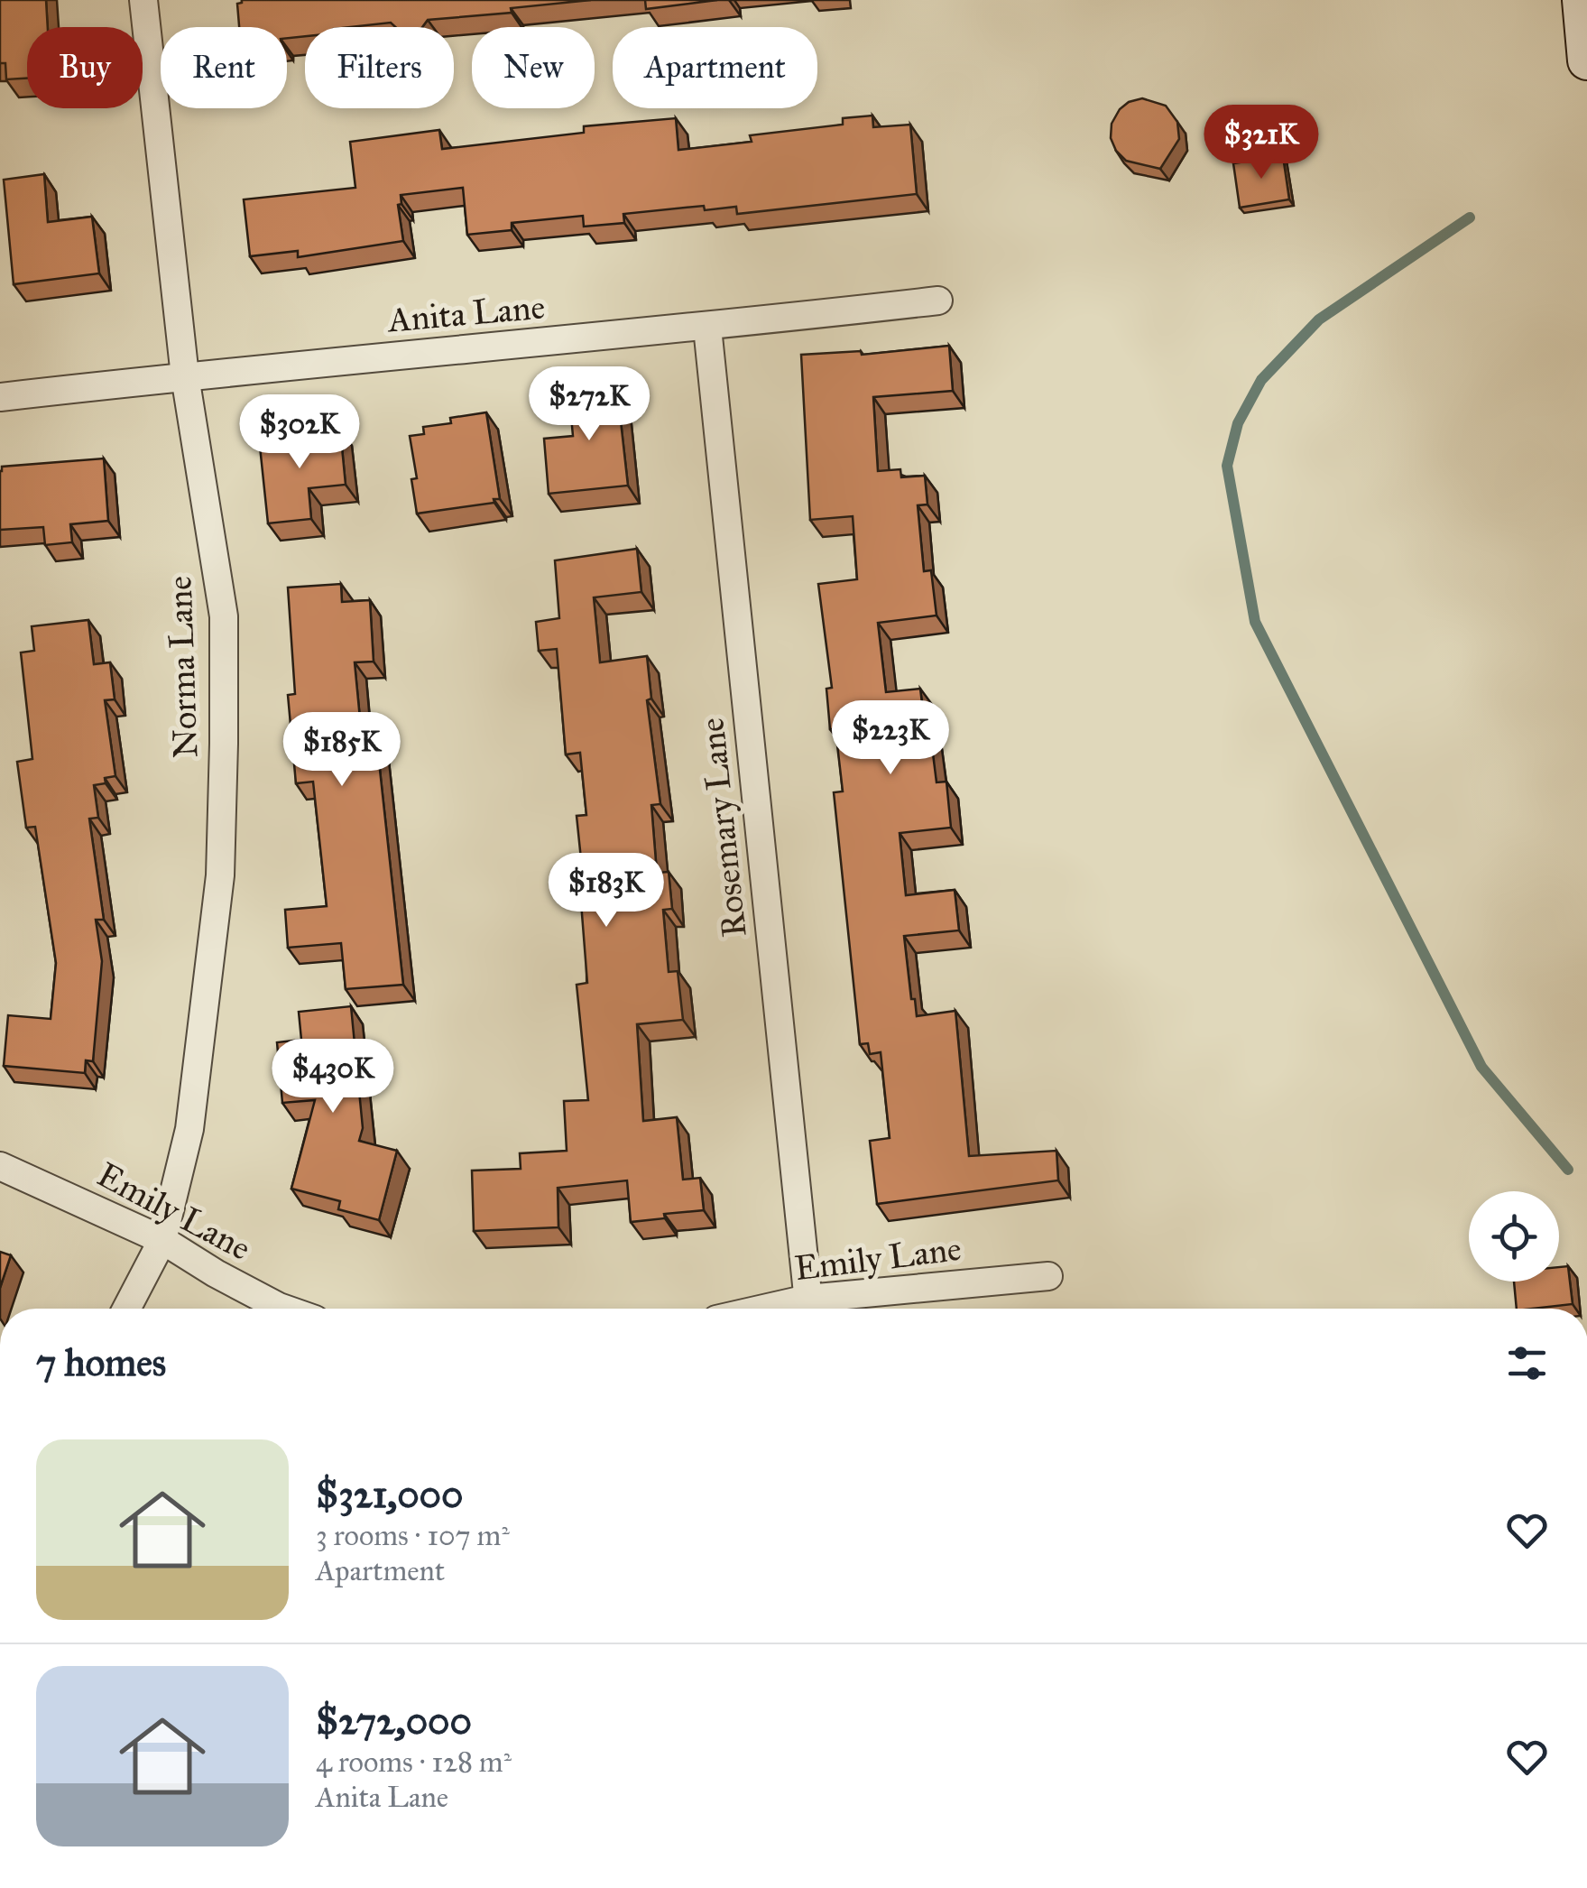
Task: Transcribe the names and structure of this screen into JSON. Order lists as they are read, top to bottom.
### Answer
{
  "streets": {
    "street": [
      "Anita Lane",
      "Norma Lane",
      "Rosemary Lane",
      "Emily Lane"
    ]
  },
  "crossings": [
    ["Anita Lane", "Norma Lane"],
    ["Anita Lane", "Rosemary Lane"],
    ["Norma Lane", "Emily Lane"]
  ],
  "page": {
    "chip": [
      "Buy",
      "Rent",
      "Filters",
      "New",
      "Apartment"
    ],
    "price": [
      "$321K",
      "$272K",
      "$302K",
      "$223K",
      "$185K",
      "$183K",
      "$430K"
    ],
    "heading": "7 homes",
    "list": [
      {
        "name": "$321,000",
        "note": "3 rooms · 107 m² · Apartment"
      },
      {
        "name": "$272,000",
        "note": "4 rooms · 128 m² · Anita Lane"
      }
    ]
  }
}
